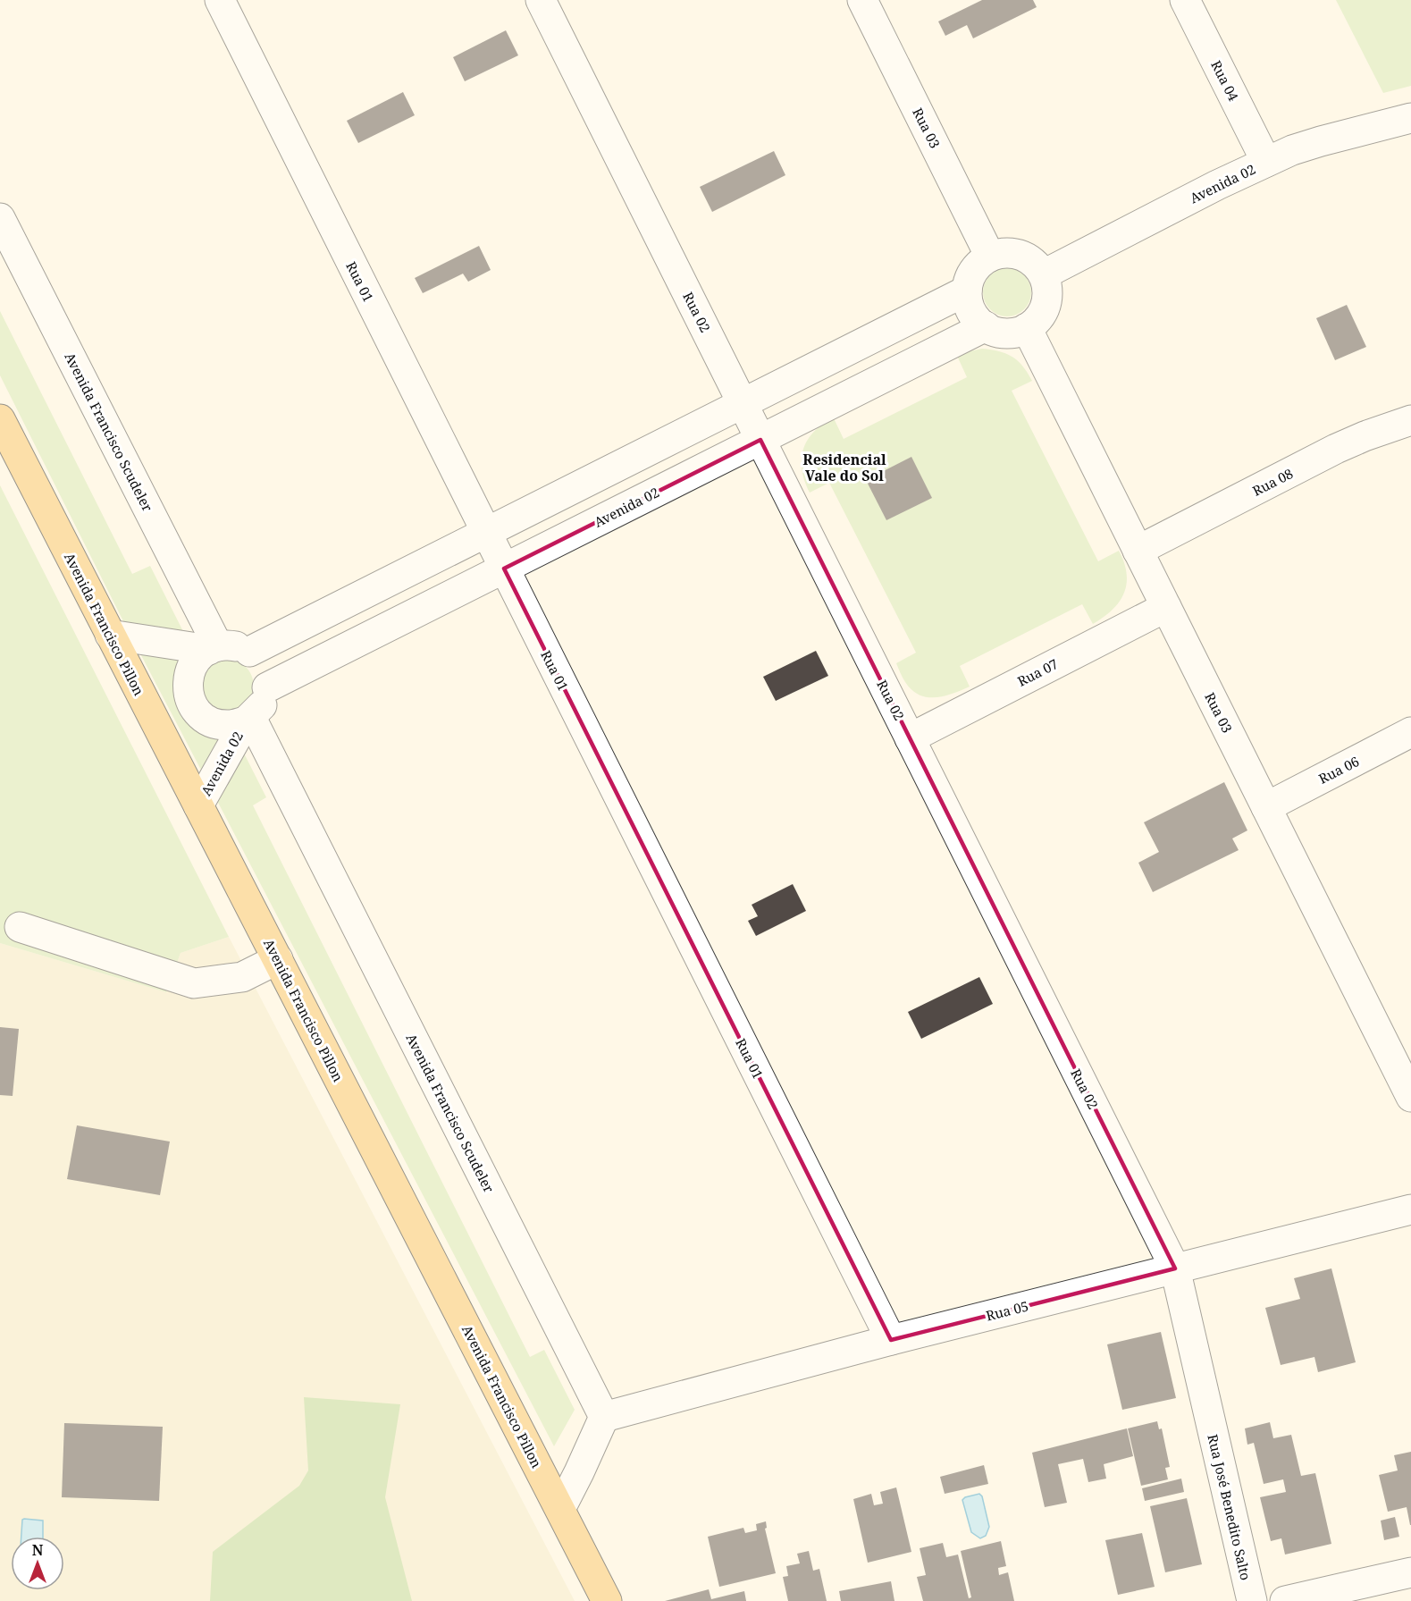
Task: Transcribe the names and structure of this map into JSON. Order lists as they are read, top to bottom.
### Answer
{
  "streets": {
    "main road": ["Avenida Francisco Pillon"],
    "street": [
      "Rua 04",
      "Rua 03",
      "Avenida 02",
      "Rua 01",
      "Rua 02",
      "Avenida Francisco Scudeler",
      "Rua 08",
      "Rua 07",
      "Rua 06",
      "Rua 05",
      "Rua José Benedito Salto"
    ]
  },
  "crossings": [
    ["Rua 04", "Avenida 02"],
    ["Rua 03", "Avenida 02"],
    ["Rua 03", "Rua 08"],
    ["Rua 03", "Rua 07"],
    ["Rua 03", "Rua 06"],
    ["Avenida 02", "Rua 01"],
    ["Avenida 02", "Rua 02"],
    ["Avenida 02", "Avenida Francisco Scudeler"],
    ["Avenida 02", "Avenida Francisco Pillon"],
    ["Rua 01", "Rua 05"],
    ["Rua 02", "Rua 07"],
    ["Rua 02", "Rua 05"],
    ["Rua 02", "Rua José Benedito Salto"],
    ["Avenida Francisco Scudeler", "Rua 05"]
  ],
  "districts": ["Residencial Vale do Sol"],
  "north": "top"
}
